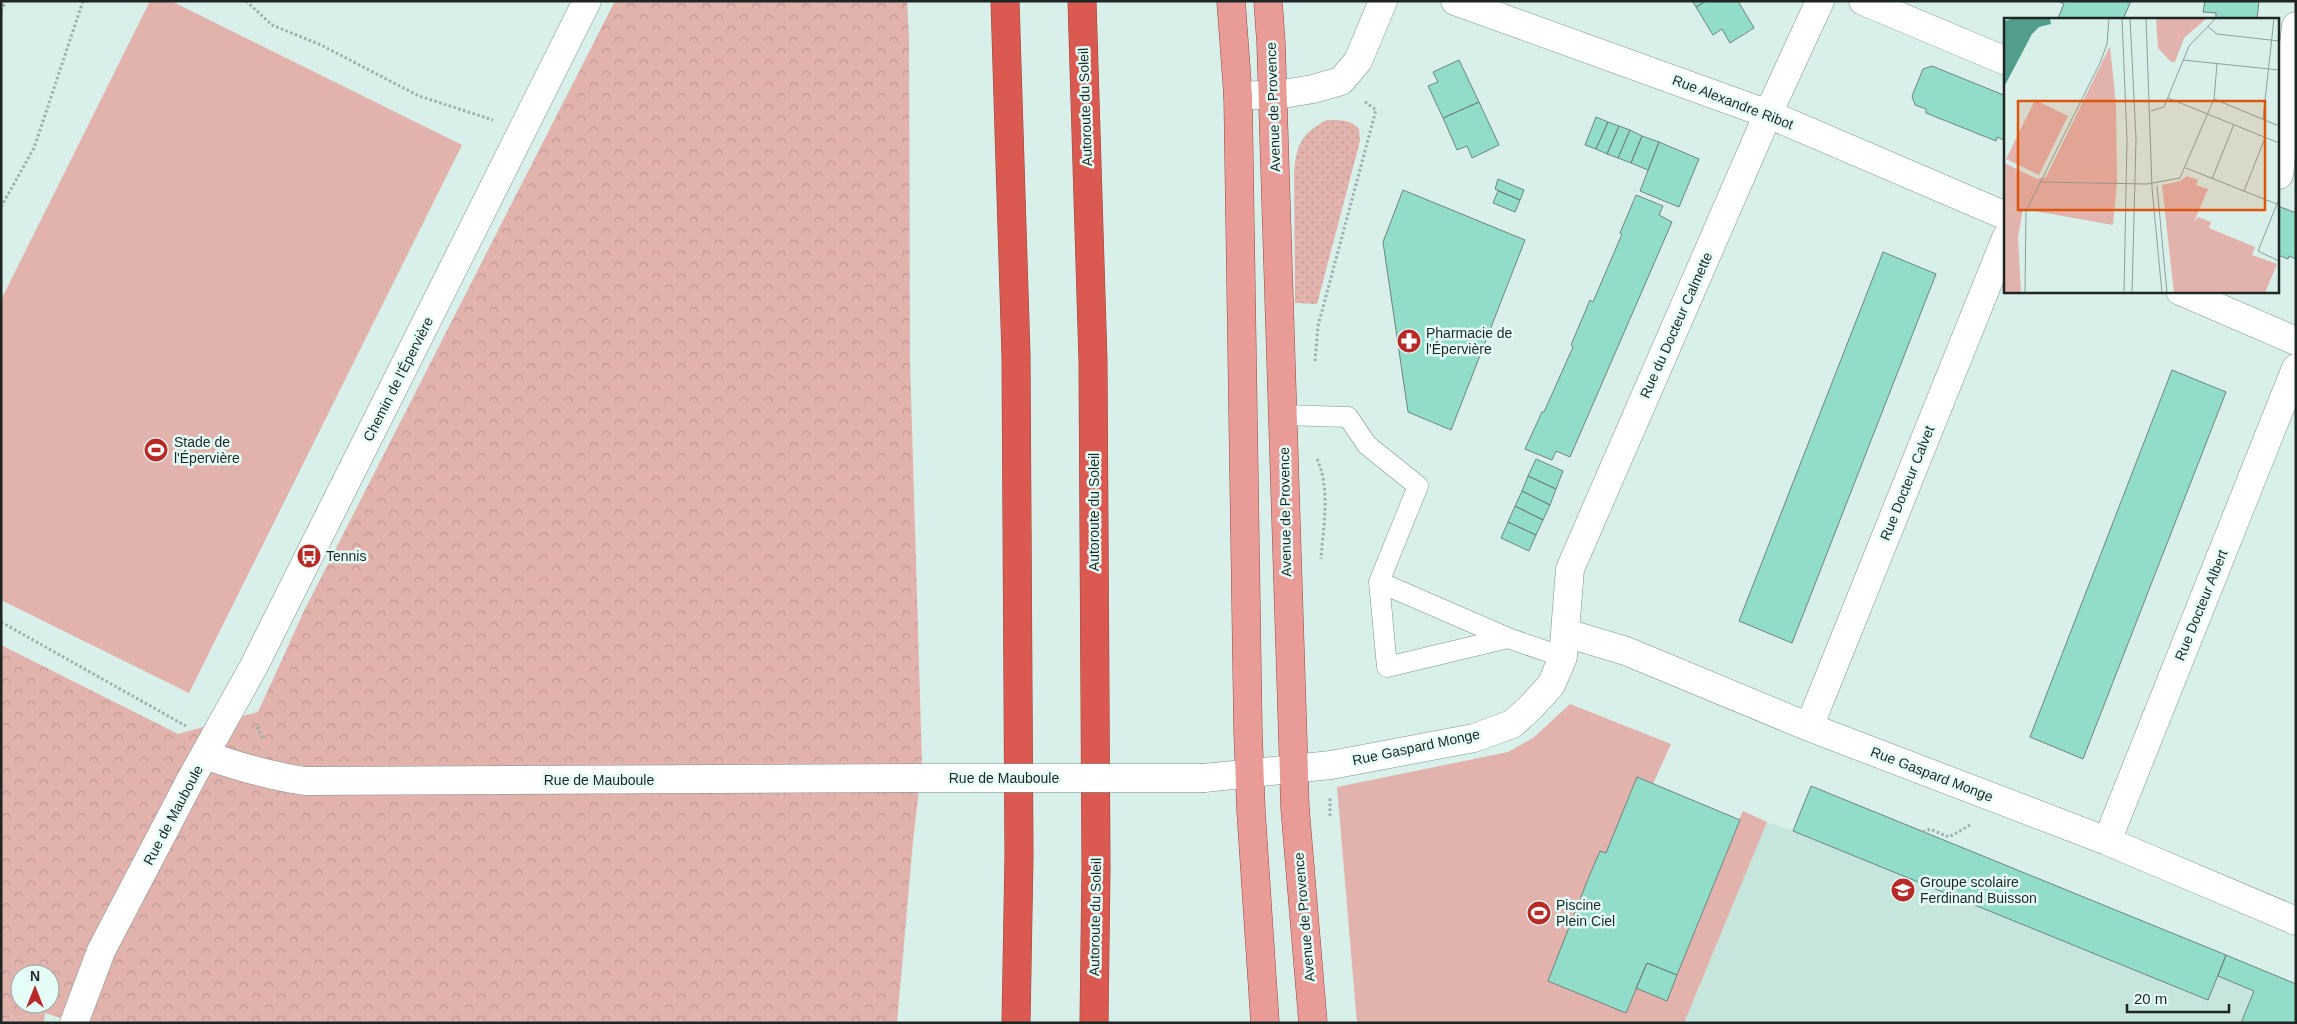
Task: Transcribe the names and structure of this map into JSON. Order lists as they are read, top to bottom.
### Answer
{
  "streets": {
    "highway": ["Autoroute du Soleil"],
    "main road": ["Avenue de Provence"],
    "street": [
      "Rue Alexandre Ribot",
      "Rue du Docteur Calmette",
      "Chemin de l'Épervière",
      "Rue Docteur Calvet",
      "Rue Docteur Albert",
      "Rue Gaspard Monge",
      "Rue de Mauboule"
    ]
  },
  "crossings": [
    ["Rue Alexandre Ribot", "Rue du Docteur Calmette"],
    ["Avenue de Provence", "Rue Gaspard Monge"],
    ["Avenue de Provence", "Rue de Mauboule"],
    ["Rue du Docteur Calmette", "Rue Gaspard Monge"],
    ["Chemin de l'Épervière", "Rue de Mauboule"],
    ["Rue Docteur Calvet", "Rue Gaspard Monge"],
    ["Rue Docteur Albert", "Rue Gaspard Monge"],
    ["Rue Gaspard Monge", "Rue de Mauboule"]
  ],
  "places": {
    "pharmacy": ["Pharmacie de l'Épervière"],
    "sports": ["Stade de l'Épervière", "Piscine Plein Ciel"],
    "bus stop": ["Tennis"],
    "school or university": ["Groupe scolaire Ferdinand Buisson"]
  },
  "scale_bar": "20 m",
  "north": "top"
}
